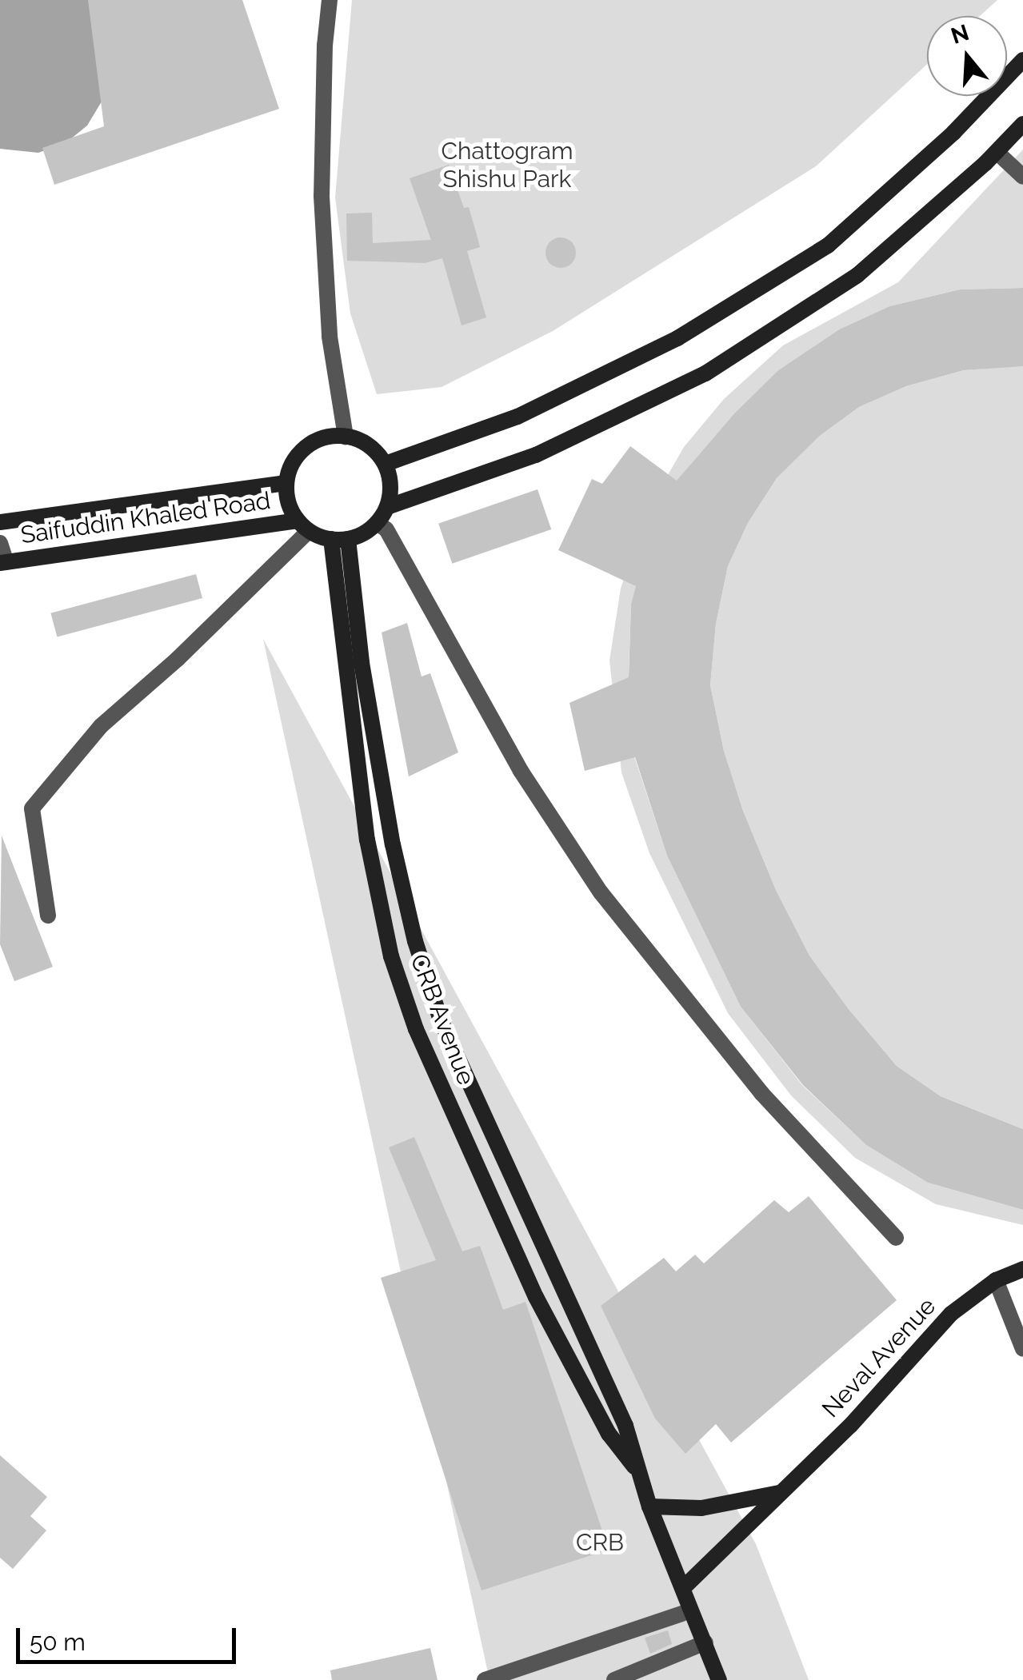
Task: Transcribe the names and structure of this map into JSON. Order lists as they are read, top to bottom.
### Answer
{
  "streets": {
    "main road": ["Saifuddin Khaled Road", "CRB Avenue", "Neval Avenue"]
  },
  "crossings": [
    ["Saifuddin Khaled Road", "CRB Avenue"],
    ["CRB Avenue", "Neval Avenue"]
  ],
  "parks": ["Chattogram Shishu Park", "CRB"],
  "scale_bar": "50 m",
  "north": "top"
}
